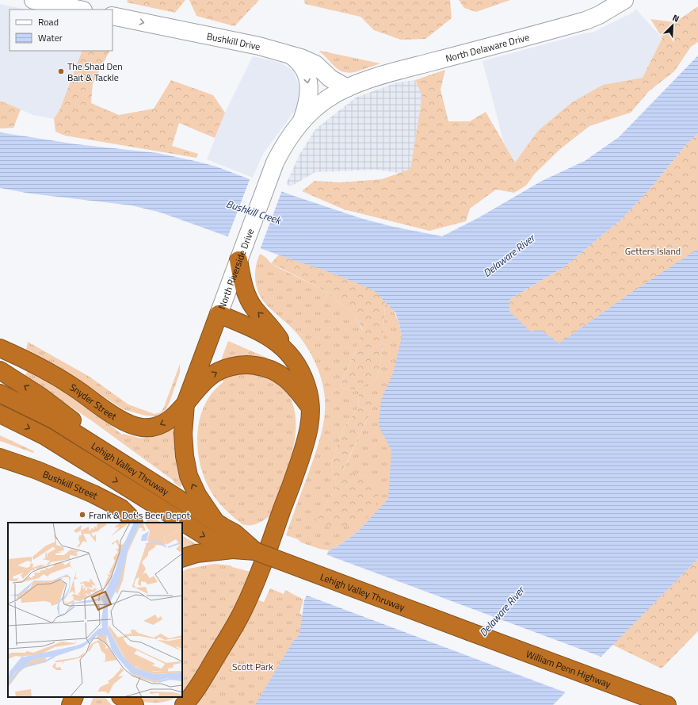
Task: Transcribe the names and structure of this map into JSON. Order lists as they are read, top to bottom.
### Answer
{
  "streets": {
    "highway": [
      "North Riverside Drive",
      "Snyder Street",
      "Lehigh Valley Thruway",
      "Bushkill Street",
      "William Penn Highway"
    ],
    "main road": ["Bushkill Drive", "North Delaware Drive"]
  },
  "crossings": [
    ["Bushkill Drive", "North Delaware Drive"],
    ["Bushkill Drive", "North Riverside Drive"],
    ["North Delaware Drive", "North Riverside Drive"],
    ["North Riverside Drive", "Snyder Street"],
    ["Lehigh Valley Thruway", "William Penn Highway"]
  ],
  "one_way": ["Bushkill Drive"],
  "water": ["Bushkill Creek", "Delaware River"],
  "parks": ["Getters Island", "Scott Park"],
  "places": ["The Shad Den Bait & Tackle", "Frank & Dot's Beer Depot"],
  "legend": ["Road", "Water"],
  "north": "top right"
}
